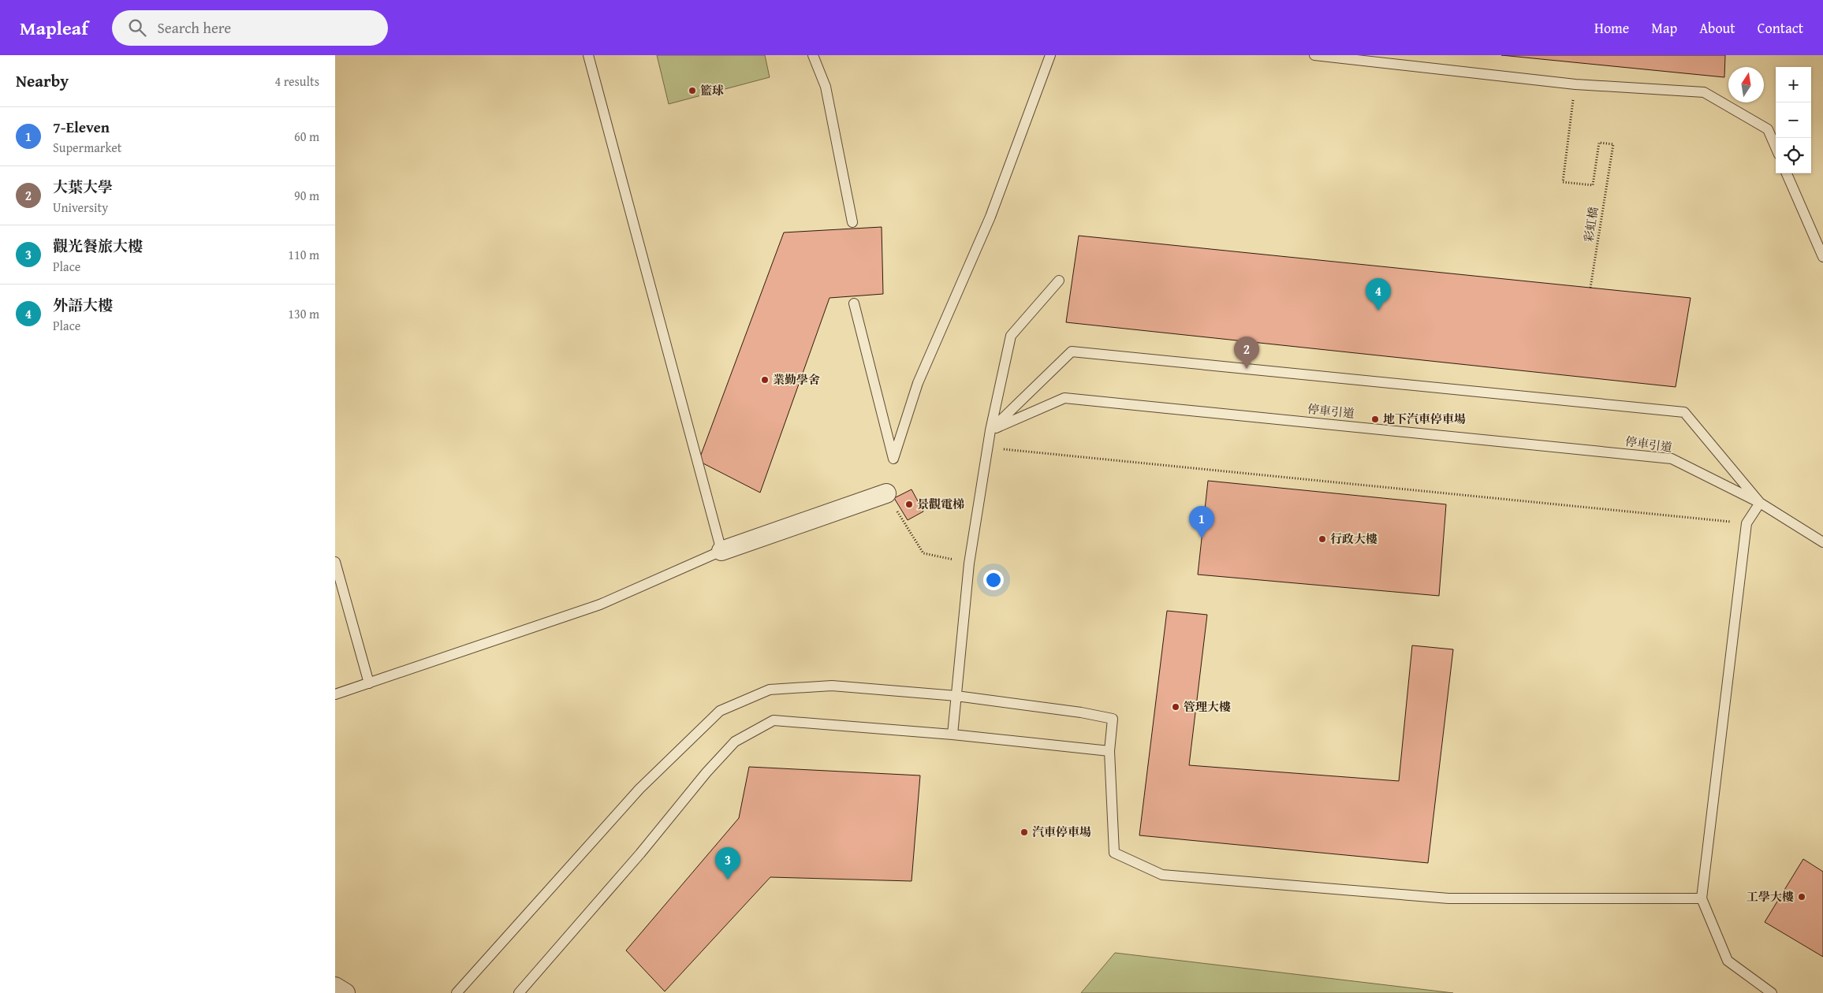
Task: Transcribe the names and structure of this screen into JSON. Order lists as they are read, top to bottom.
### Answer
{
  "streets": {
    "lane": ["停車引道"],
    "path": ["彩虹橋"]
  },
  "places": [
    "籃球",
    "業勤學舍",
    "地下汽車停車場",
    "景觀電梯",
    "行政大樓",
    "管理大樓",
    "汽車停車場",
    "工學大樓"
  ],
  "north": "top",
  "page": {
    "header": "Mapleaf",
    "search": "Search here",
    "nav": [
      "Home",
      "Map",
      "About",
      "Contact"
    ],
    "heading": ["Nearby", "4 results"],
    "map_buttons": ["+", "−"],
    "list": [
      {
        "mark": "1",
        "name": "7-Eleven",
        "note": "Supermarket",
        "value": "60 m"
      },
      {
        "mark": "2",
        "name": "大葉大學",
        "note": "University",
        "value": "90 m"
      },
      {
        "mark": "3",
        "name": "觀光餐旅大樓",
        "note": "Place",
        "value": "110 m"
      },
      {
        "mark": "4",
        "name": "外語大樓",
        "note": "Place",
        "value": "130 m"
      }
    ],
    "pins": [
      "4",
      "2",
      "1",
      "3"
    ]
  }
}
